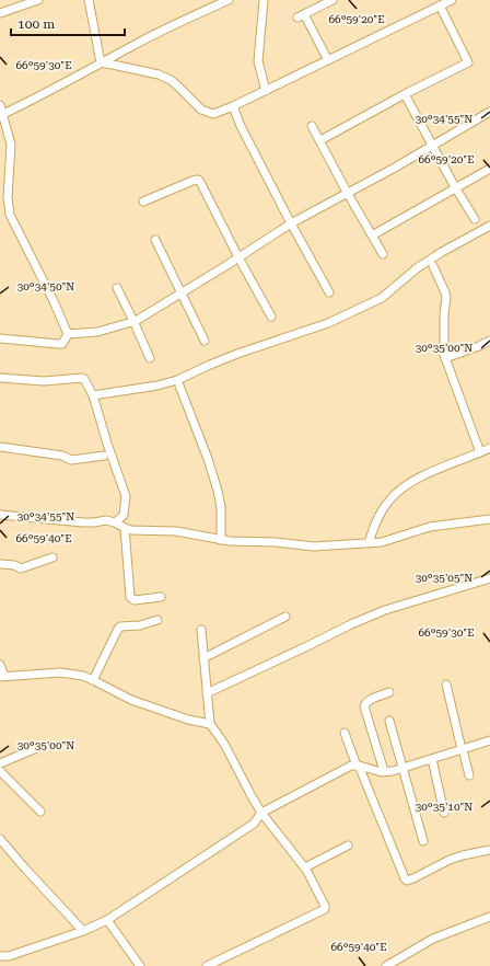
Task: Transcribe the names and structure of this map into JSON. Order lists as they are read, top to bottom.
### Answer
{
  "scale_bar": "100 m",
  "coordinates": [
    "66°59'20\"E",
    "66°59'30\"E",
    "30°34'55\"N",
    "30°34'50\"N",
    "30°35'00\"N",
    "66°59'40\"E",
    "30°35'05\"N",
    "30°35'10\"N"
  ]
}
